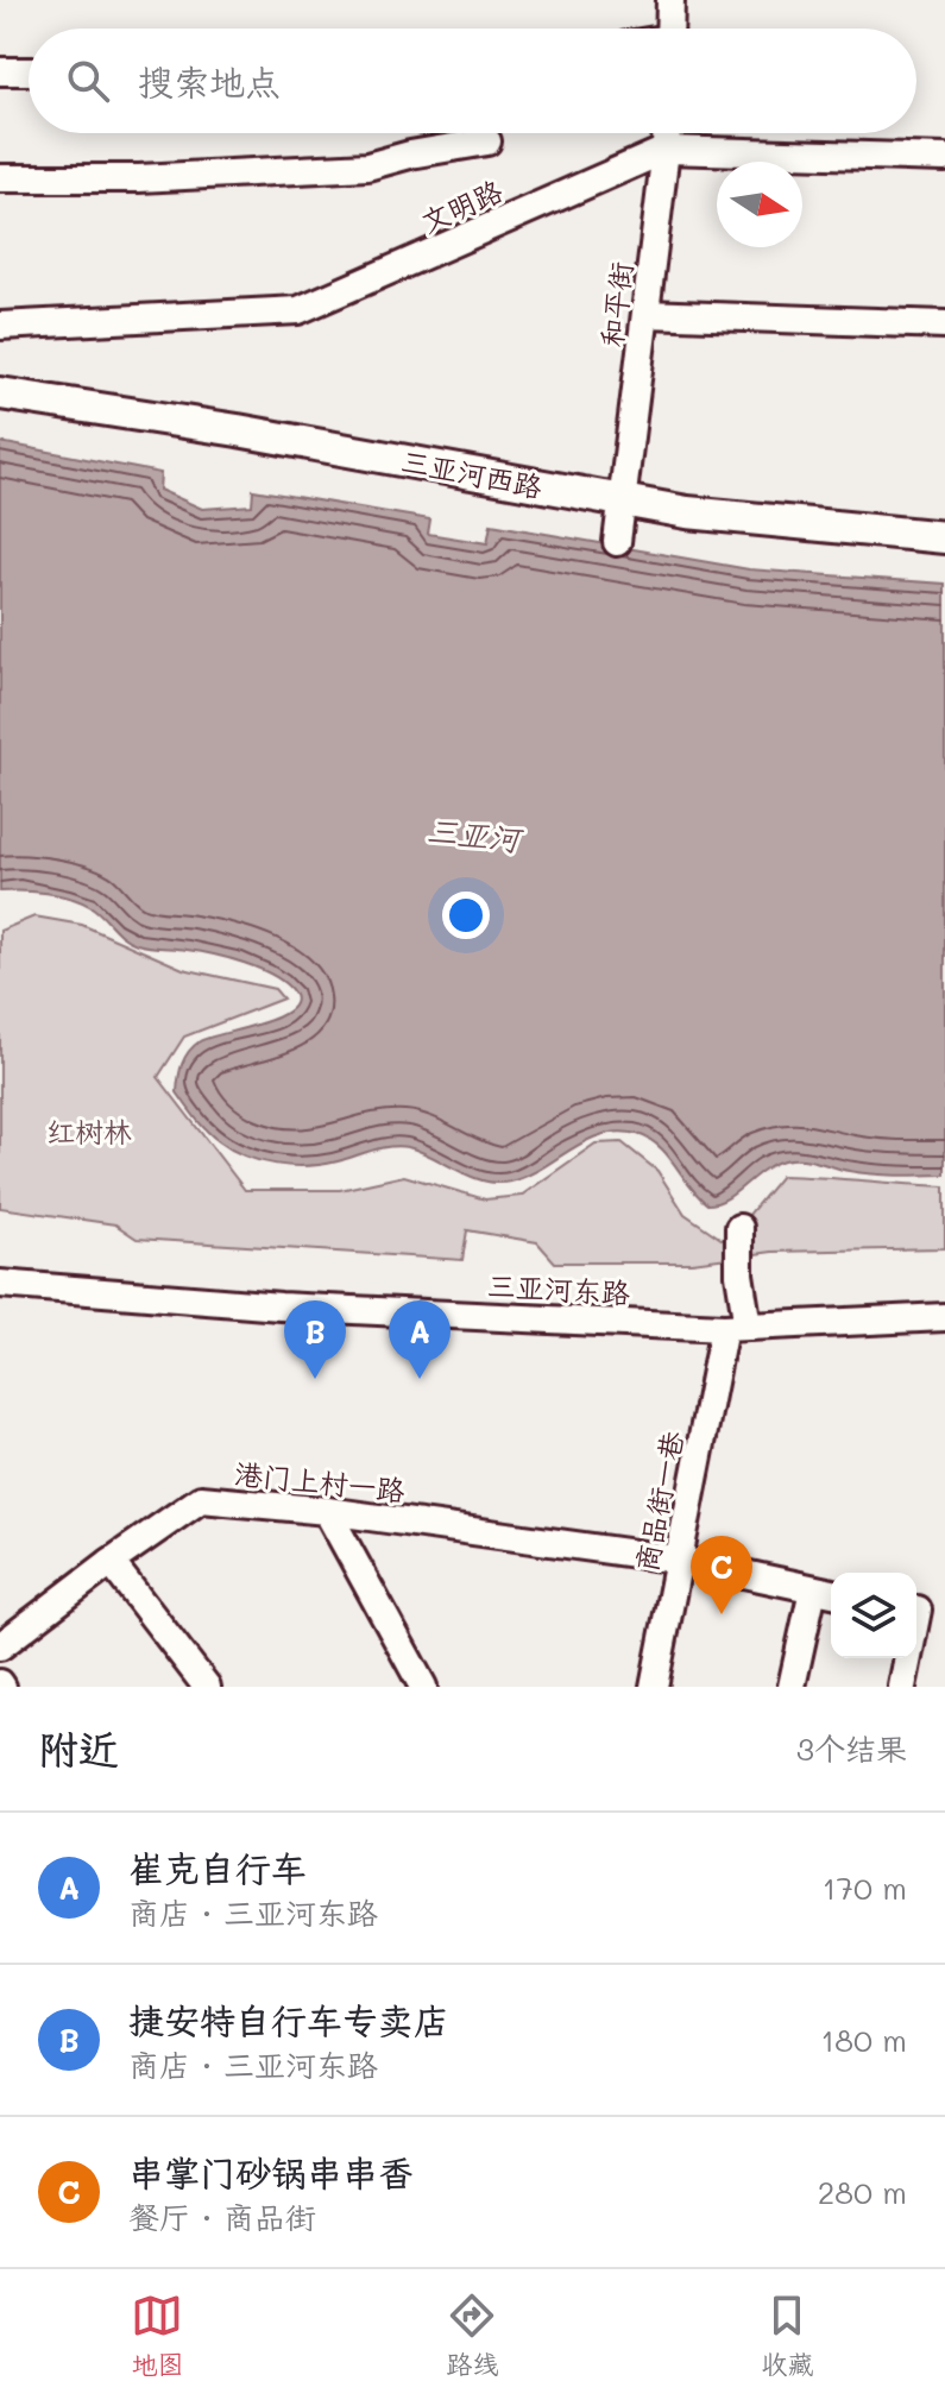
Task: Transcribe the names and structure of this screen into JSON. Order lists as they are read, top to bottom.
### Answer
{
  "streets": {
    "main road": ["三亚河西路"],
    "street": [
      "文明路",
      "和平街",
      "三亚河东路",
      "港门上村一路",
      "商品街一巷"
    ]
  },
  "crossings": [
    ["文明路", "和平街"],
    ["和平街", "三亚河西路"],
    ["三亚河东路", "商品街一巷"],
    ["港门上村一路", "商品街一巷"]
  ],
  "water": ["三亚河"],
  "parks": ["红树林"],
  "north": "right",
  "page": {
    "search": "搜索地点",
    "pins": ["A", "B", "C"],
    "heading": ["附近", "3个结果"],
    "list": [
      {
        "mark": "A",
        "name": "崔克自行车",
        "note": "商店 · 三亚河东路",
        "value": "170 m"
      },
      {
        "mark": "B",
        "name": "捷安特自行车专卖店",
        "note": "商店 · 三亚河东路",
        "value": "180 m"
      },
      {
        "mark": "C",
        "name": "串掌门砂锅串串香",
        "note": "餐厅 · 商品街",
        "value": "280 m"
      }
    ],
    "nav": ["地图", "路线", "收藏"]
  }
}
